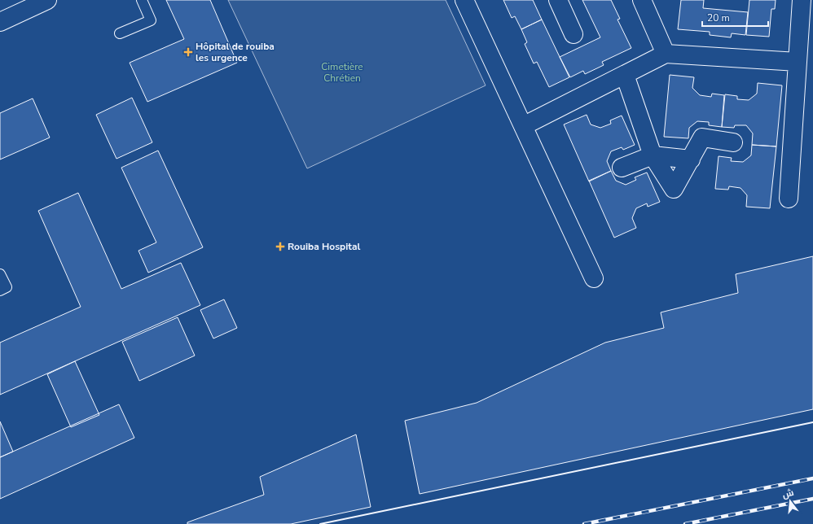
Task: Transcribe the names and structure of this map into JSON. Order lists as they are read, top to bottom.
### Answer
{
  "parks": ["Cimetière Chrétien"],
  "places": {
    "health": ["Hôpital de rouiba les urgence", "Rouiba Hospital"]
  },
  "scale_bar": "20 m",
  "north": "top"
}
